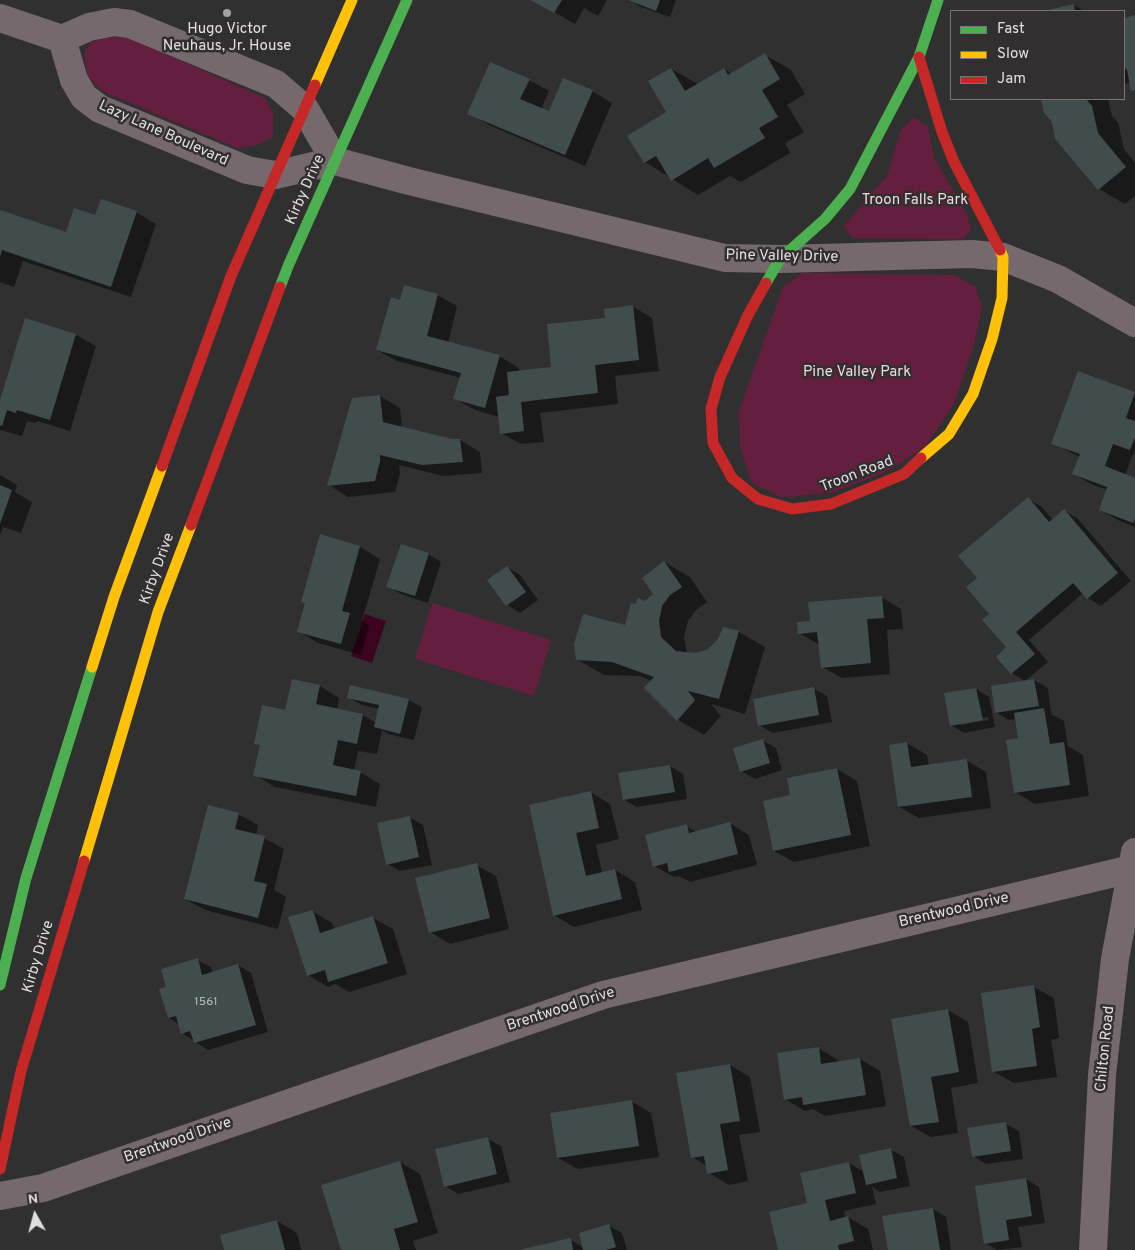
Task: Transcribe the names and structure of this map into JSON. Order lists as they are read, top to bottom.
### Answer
{
  "streets": {
    "main road": ["Kirby Drive", "Troon Road"],
    "street": [
      "Lazy Lane Boulevard",
      "Pine Valley Drive",
      "Brentwood Drive",
      "Chilton Road"
    ]
  },
  "crossings": [
    ["Lazy Lane Boulevard", "Kirby Drive"],
    ["Kirby Drive", "Pine Valley Drive"],
    ["Pine Valley Drive", "Troon Road"],
    ["Brentwood Drive", "Chilton Road"]
  ],
  "parks": ["Troon Falls Park", "Pine Valley Park"],
  "places": ["Hugo Victor Neuhaus, Jr. House"],
  "house_numbers": ["1561"],
  "legend": ["Fast", "Slow", "Jam"],
  "north": "top"
}
